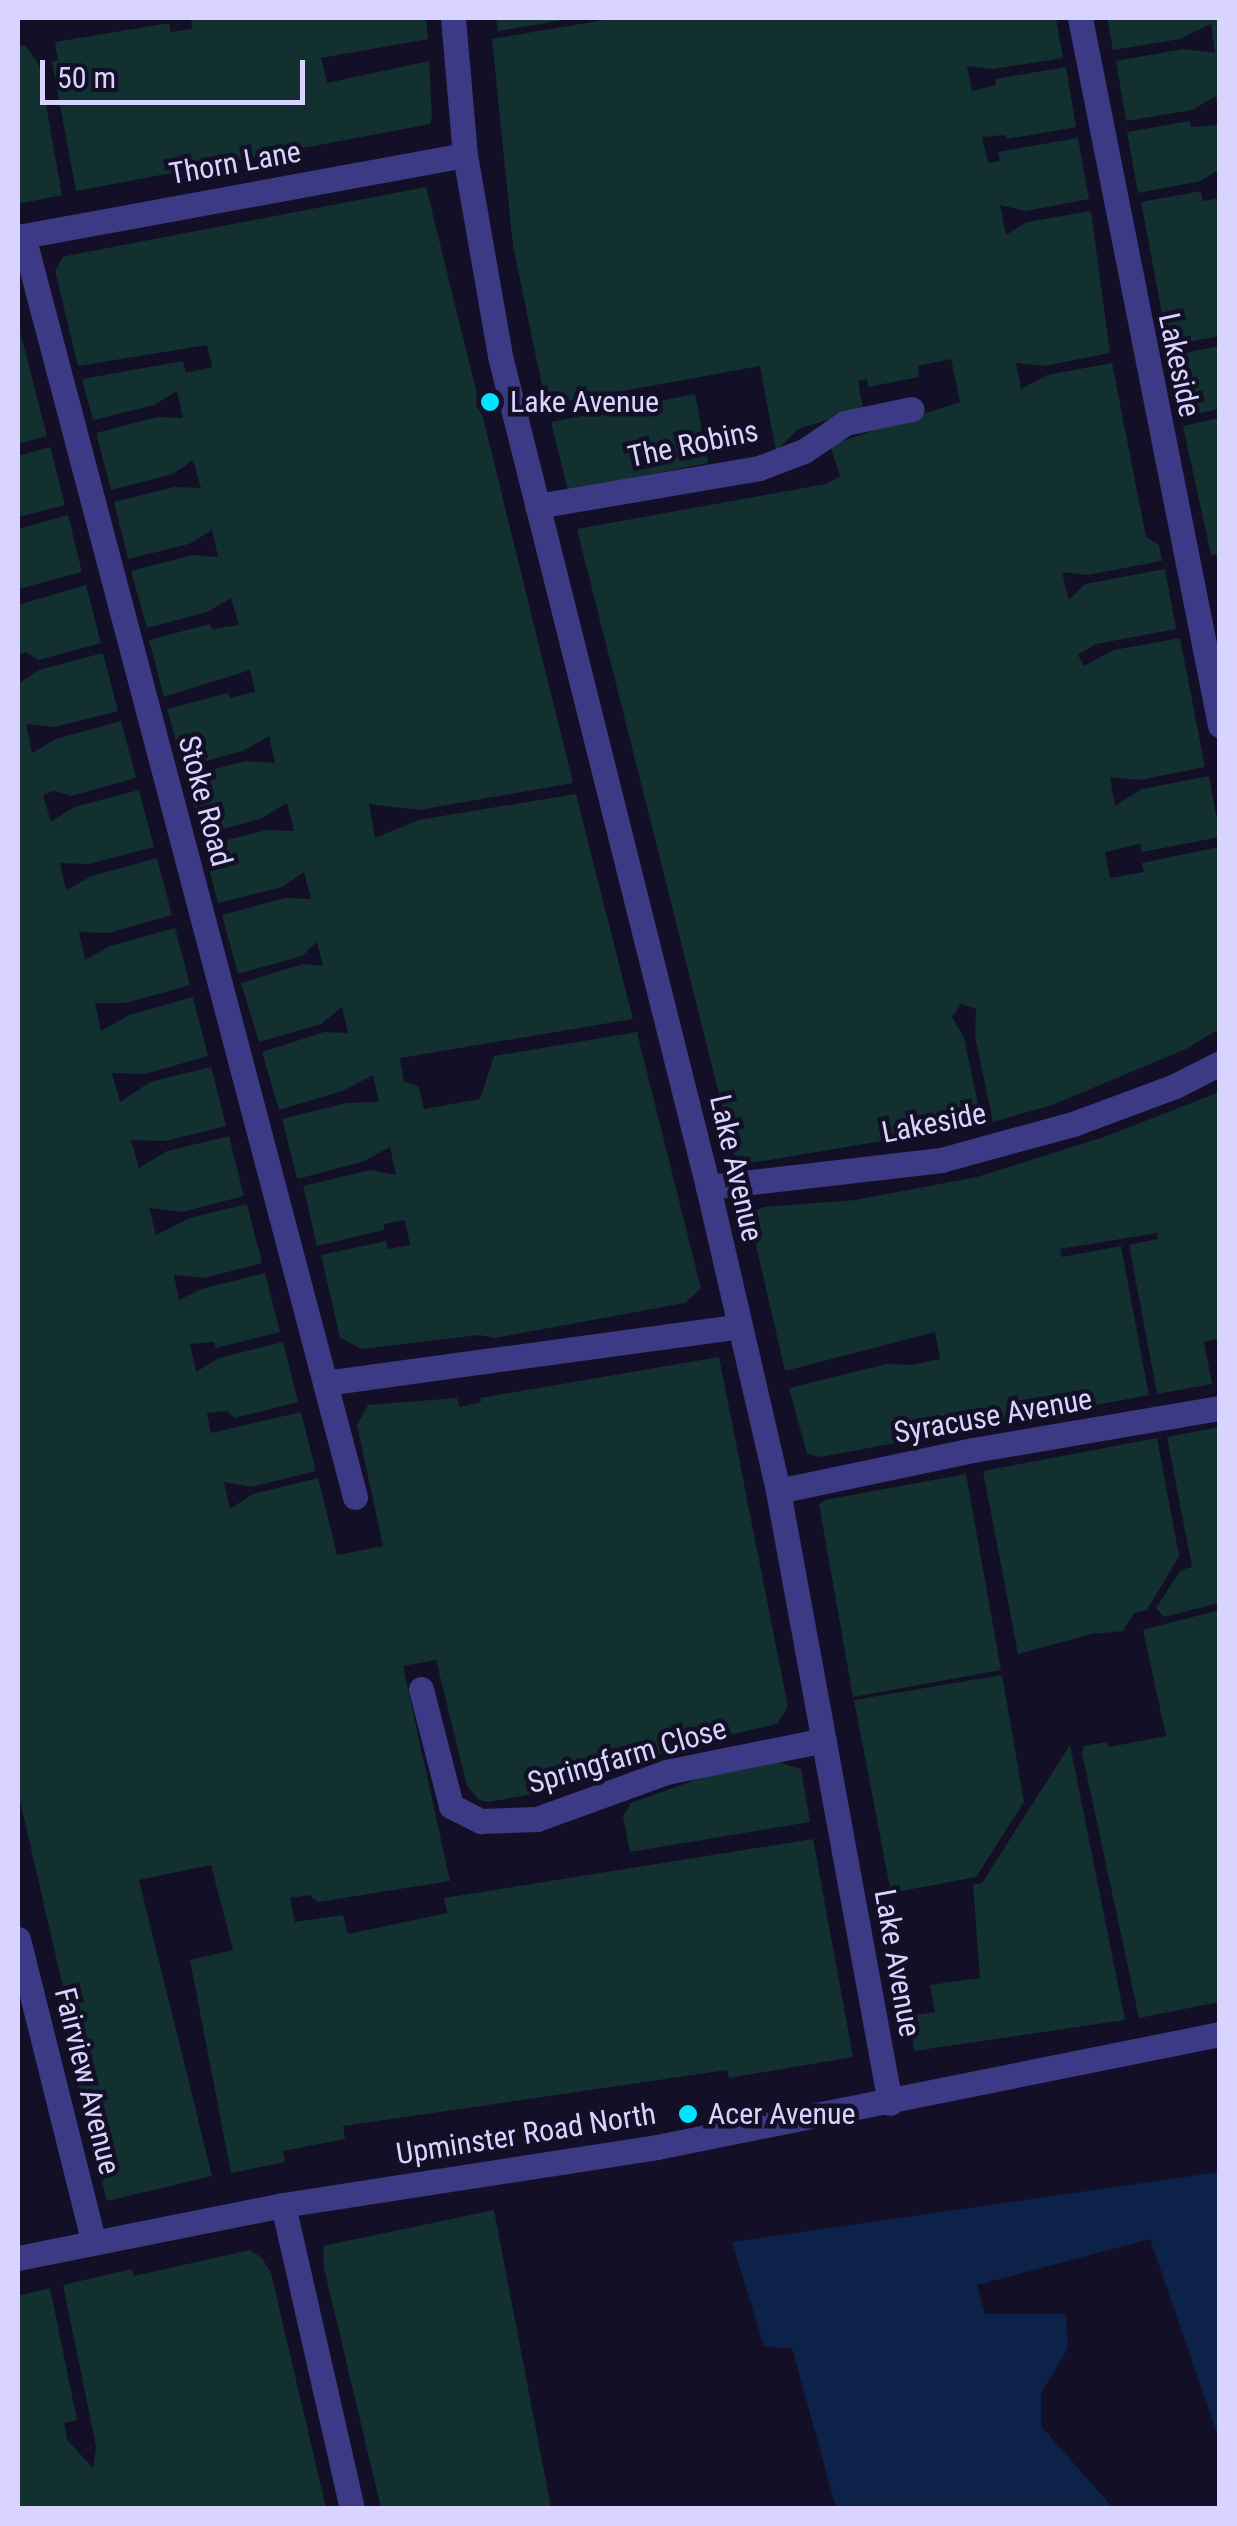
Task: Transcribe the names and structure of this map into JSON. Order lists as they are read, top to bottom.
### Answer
{
  "streets": {
    "street": [
      "Thorn Lane",
      "Lakeside",
      "The Robins",
      "Stoke Road",
      "Lake Avenue",
      "Syracuse Avenue",
      "Springfarm Close",
      "Fairview Avenue",
      "Upminster Road North"
    ]
  },
  "crossings": [
    ["Thorn Lane", "Stoke Road"],
    ["Thorn Lane", "Lake Avenue"],
    ["Lakeside", "Lake Avenue"],
    ["The Robins", "Lake Avenue"],
    ["Lake Avenue", "Syracuse Avenue"],
    ["Lake Avenue", "Springfarm Close"],
    ["Lake Avenue", "Upminster Road North"],
    ["Fairview Avenue", "Upminster Road North"]
  ],
  "places": ["Lake Avenue", "Acer Avenue"],
  "scale_bar": "50 m"
}
